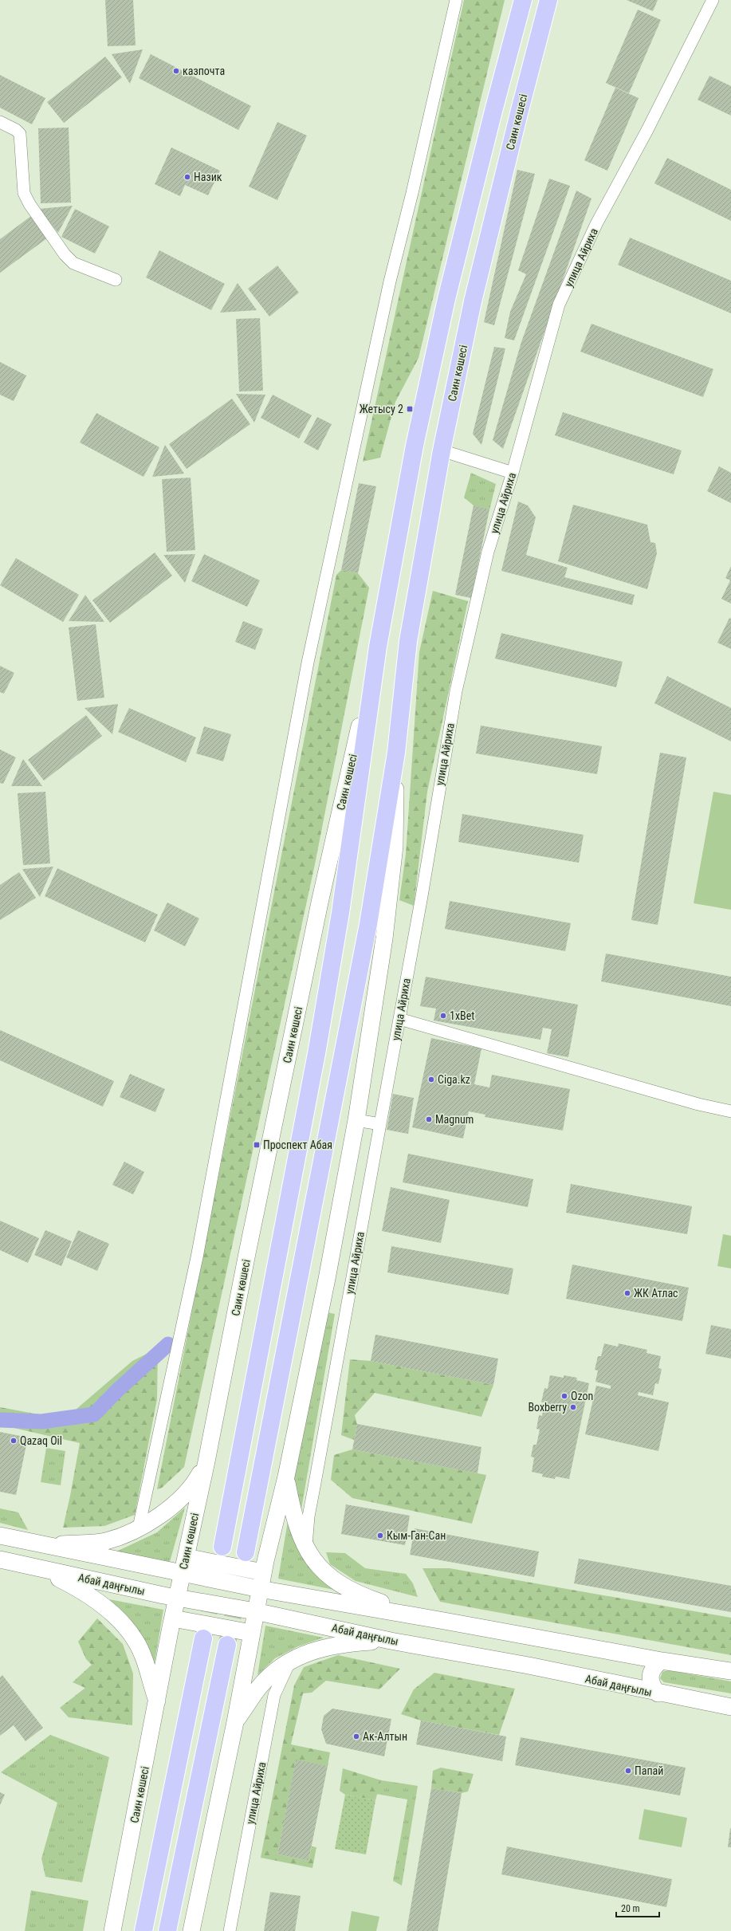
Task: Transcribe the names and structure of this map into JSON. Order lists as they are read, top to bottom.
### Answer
{
  "streets": {
    "main road": ["Саин көшесі", "Абай даңғылы"],
    "street": ["улица Айриха"]
  },
  "crossings": [
    ["Саин көшесі", "Абай даңғылы"]
  ],
  "places": {
    "other": [
      "казпочта",
      "Назик",
      "1xBet",
      "Ciga.kz",
      "Magnum",
      "ЖК Атлас",
      "Ozon",
      "Boxberry",
      "Qazaq Oil",
      "Кым-Ган-Сан",
      "Ак-Алтын",
      "Папай"
    ],
    "transit": ["Жетысу 2", "Проспект Абая"]
  },
  "scale_bar": "20 m"
}
